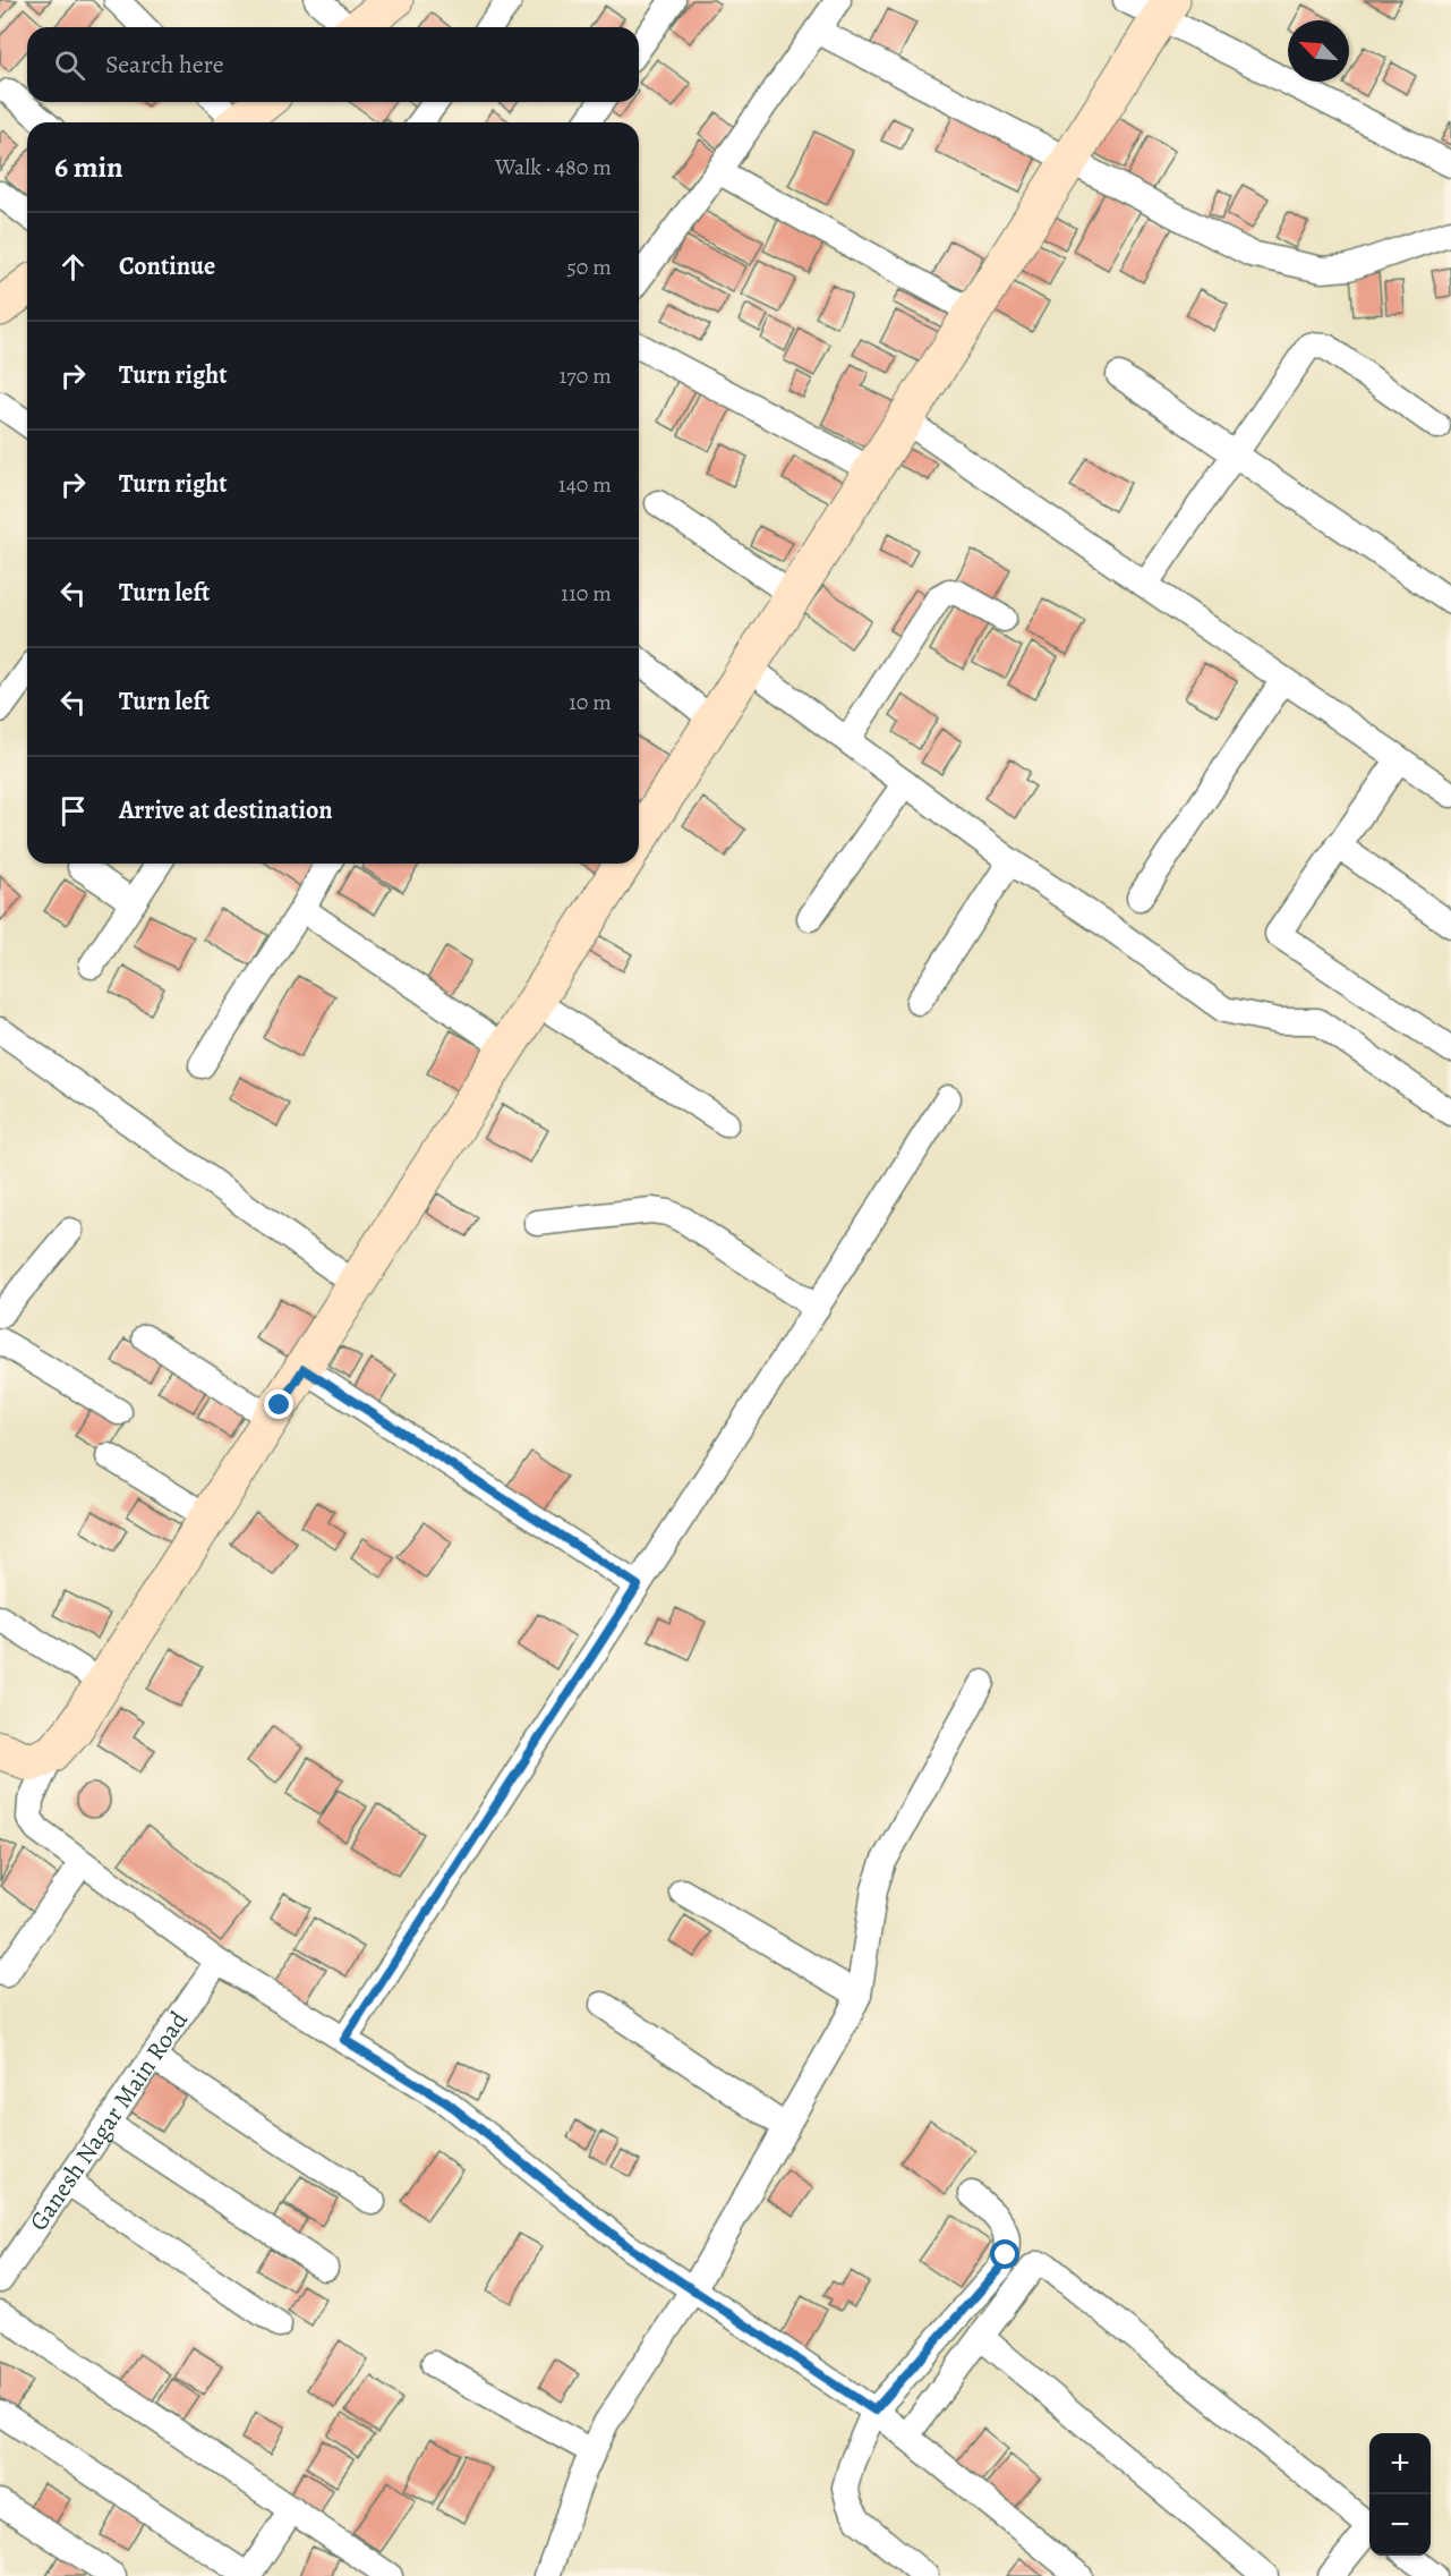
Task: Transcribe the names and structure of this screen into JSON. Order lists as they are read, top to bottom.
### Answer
{
  "streets": {
    "street": ["Ganesh Nagar Main Road"]
  },
  "north": "top left",
  "page": {
    "search": "Search here",
    "heading": ["6 min", "Walk · 480 m"],
    "list": [
      ["Continue", "50 m"],
      ["Turn right", "170 m"],
      ["Turn right", "140 m"],
      ["Turn left", "110 m"],
      ["Turn left", "10 m"],
      "Arrive at destination"
    ],
    "map_buttons": ["+", "−"]
  }
}
